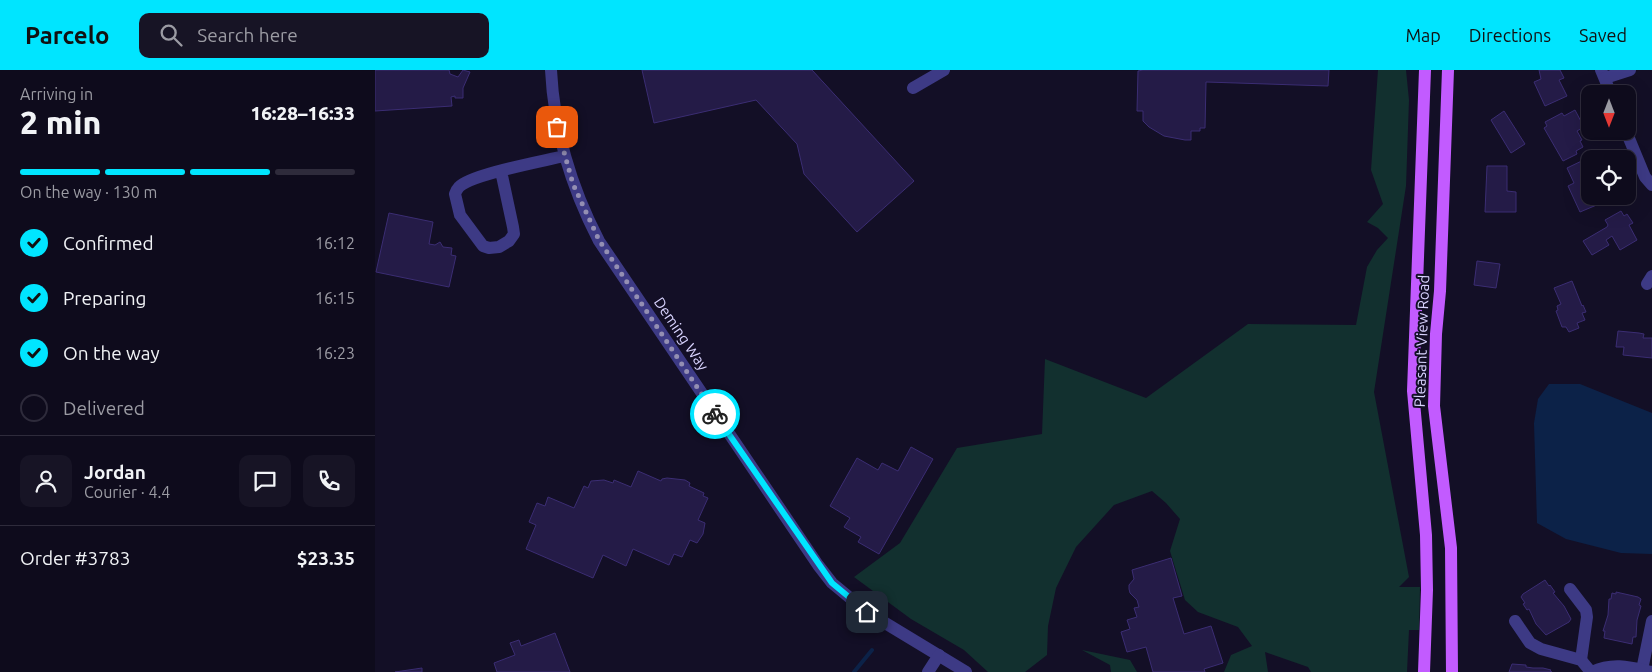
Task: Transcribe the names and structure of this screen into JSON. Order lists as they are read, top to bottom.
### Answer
{
  "streets": {
    "main road": ["Pleasant View Road"],
    "street": ["Deming Way"]
  },
  "north": "bottom",
  "page": {
    "header": "Parcelo",
    "search": "Search here",
    "nav": ["Map", "Directions", "Saved"],
    "heading": ["2 min", "Arriving in", "16:28–16:33"],
    "panel": [
      "Jordan",
      "Courier · 4.4",
      "Order #3783",
      "$23.35"
    ],
    "bar": "On the way · 130 m",
    "list": [
      ["Confirmed", "16:12"],
      ["Preparing", "16:15"],
      ["On the way", "16:23"],
      "Delivered"
    ]
  }
}
